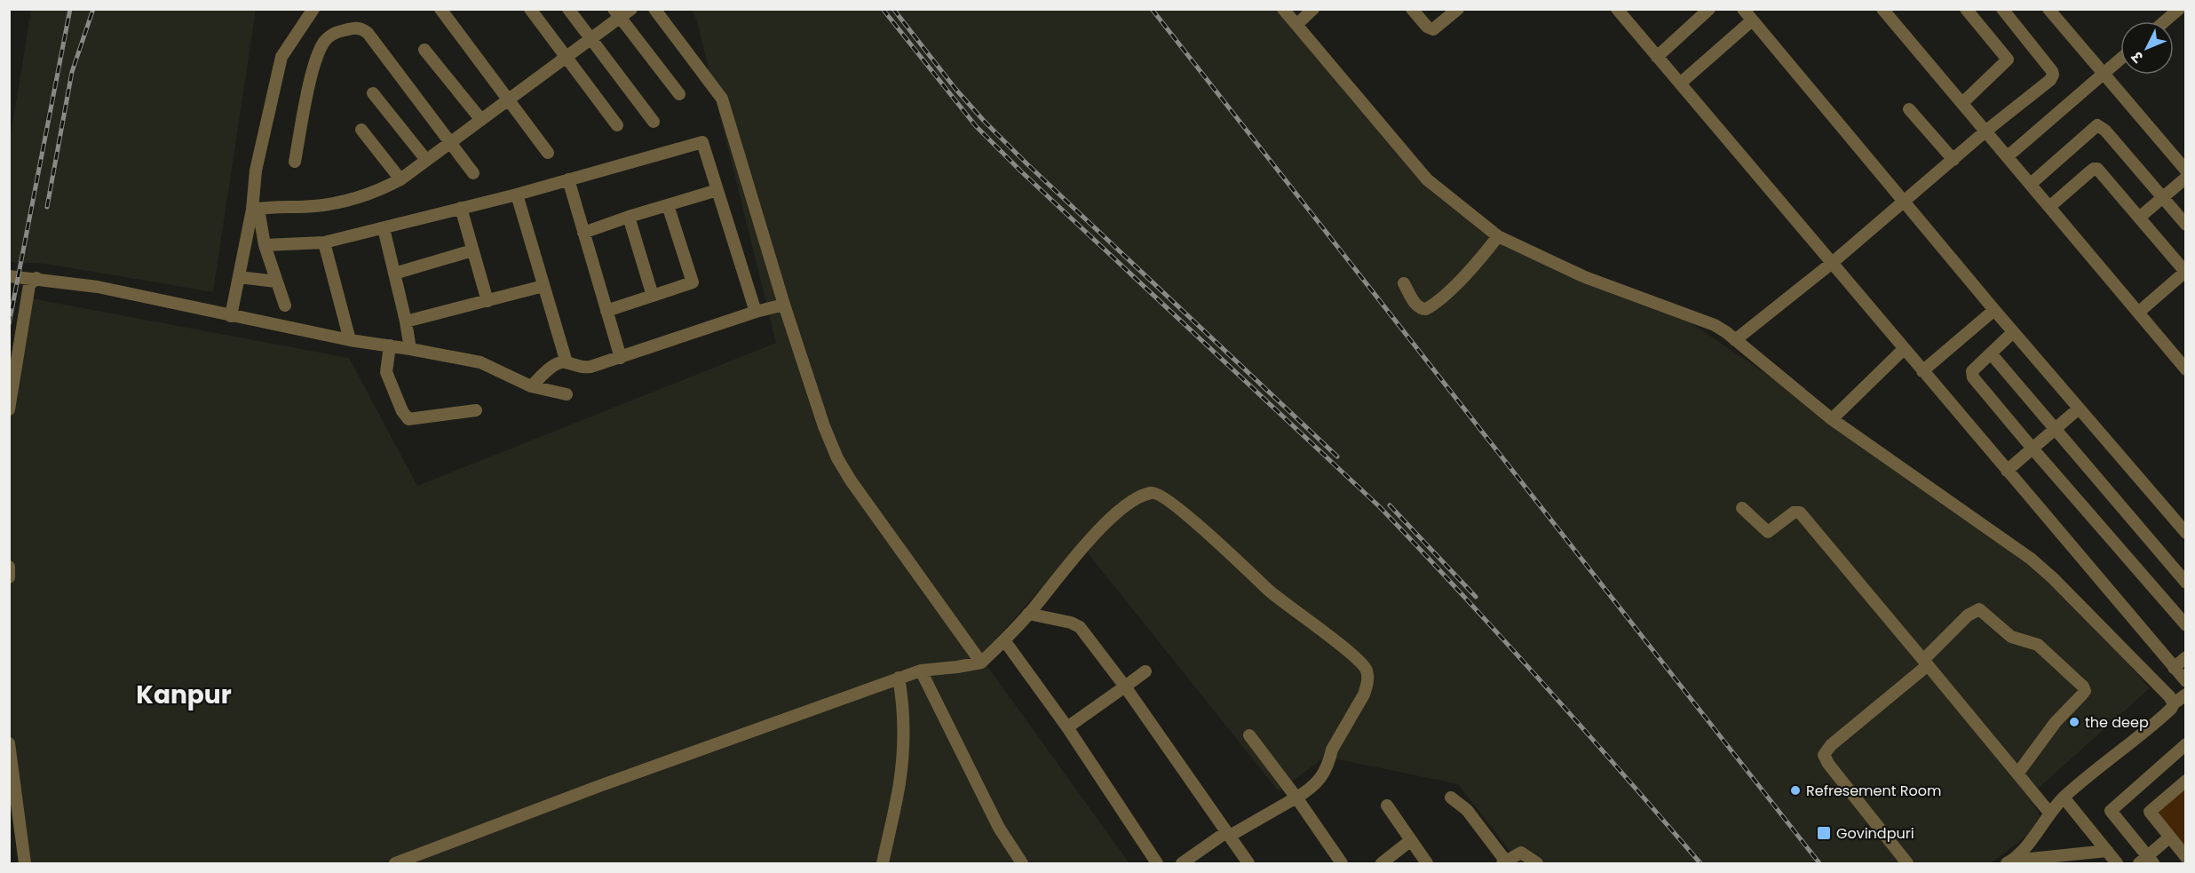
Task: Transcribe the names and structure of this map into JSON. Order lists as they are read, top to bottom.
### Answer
{
  "districts": ["Kanpur"],
  "places": {
    "other": ["the deep", "Refresement Room"],
    "transit": ["Govindpuri"]
  },
  "north": "bottom left"
}
